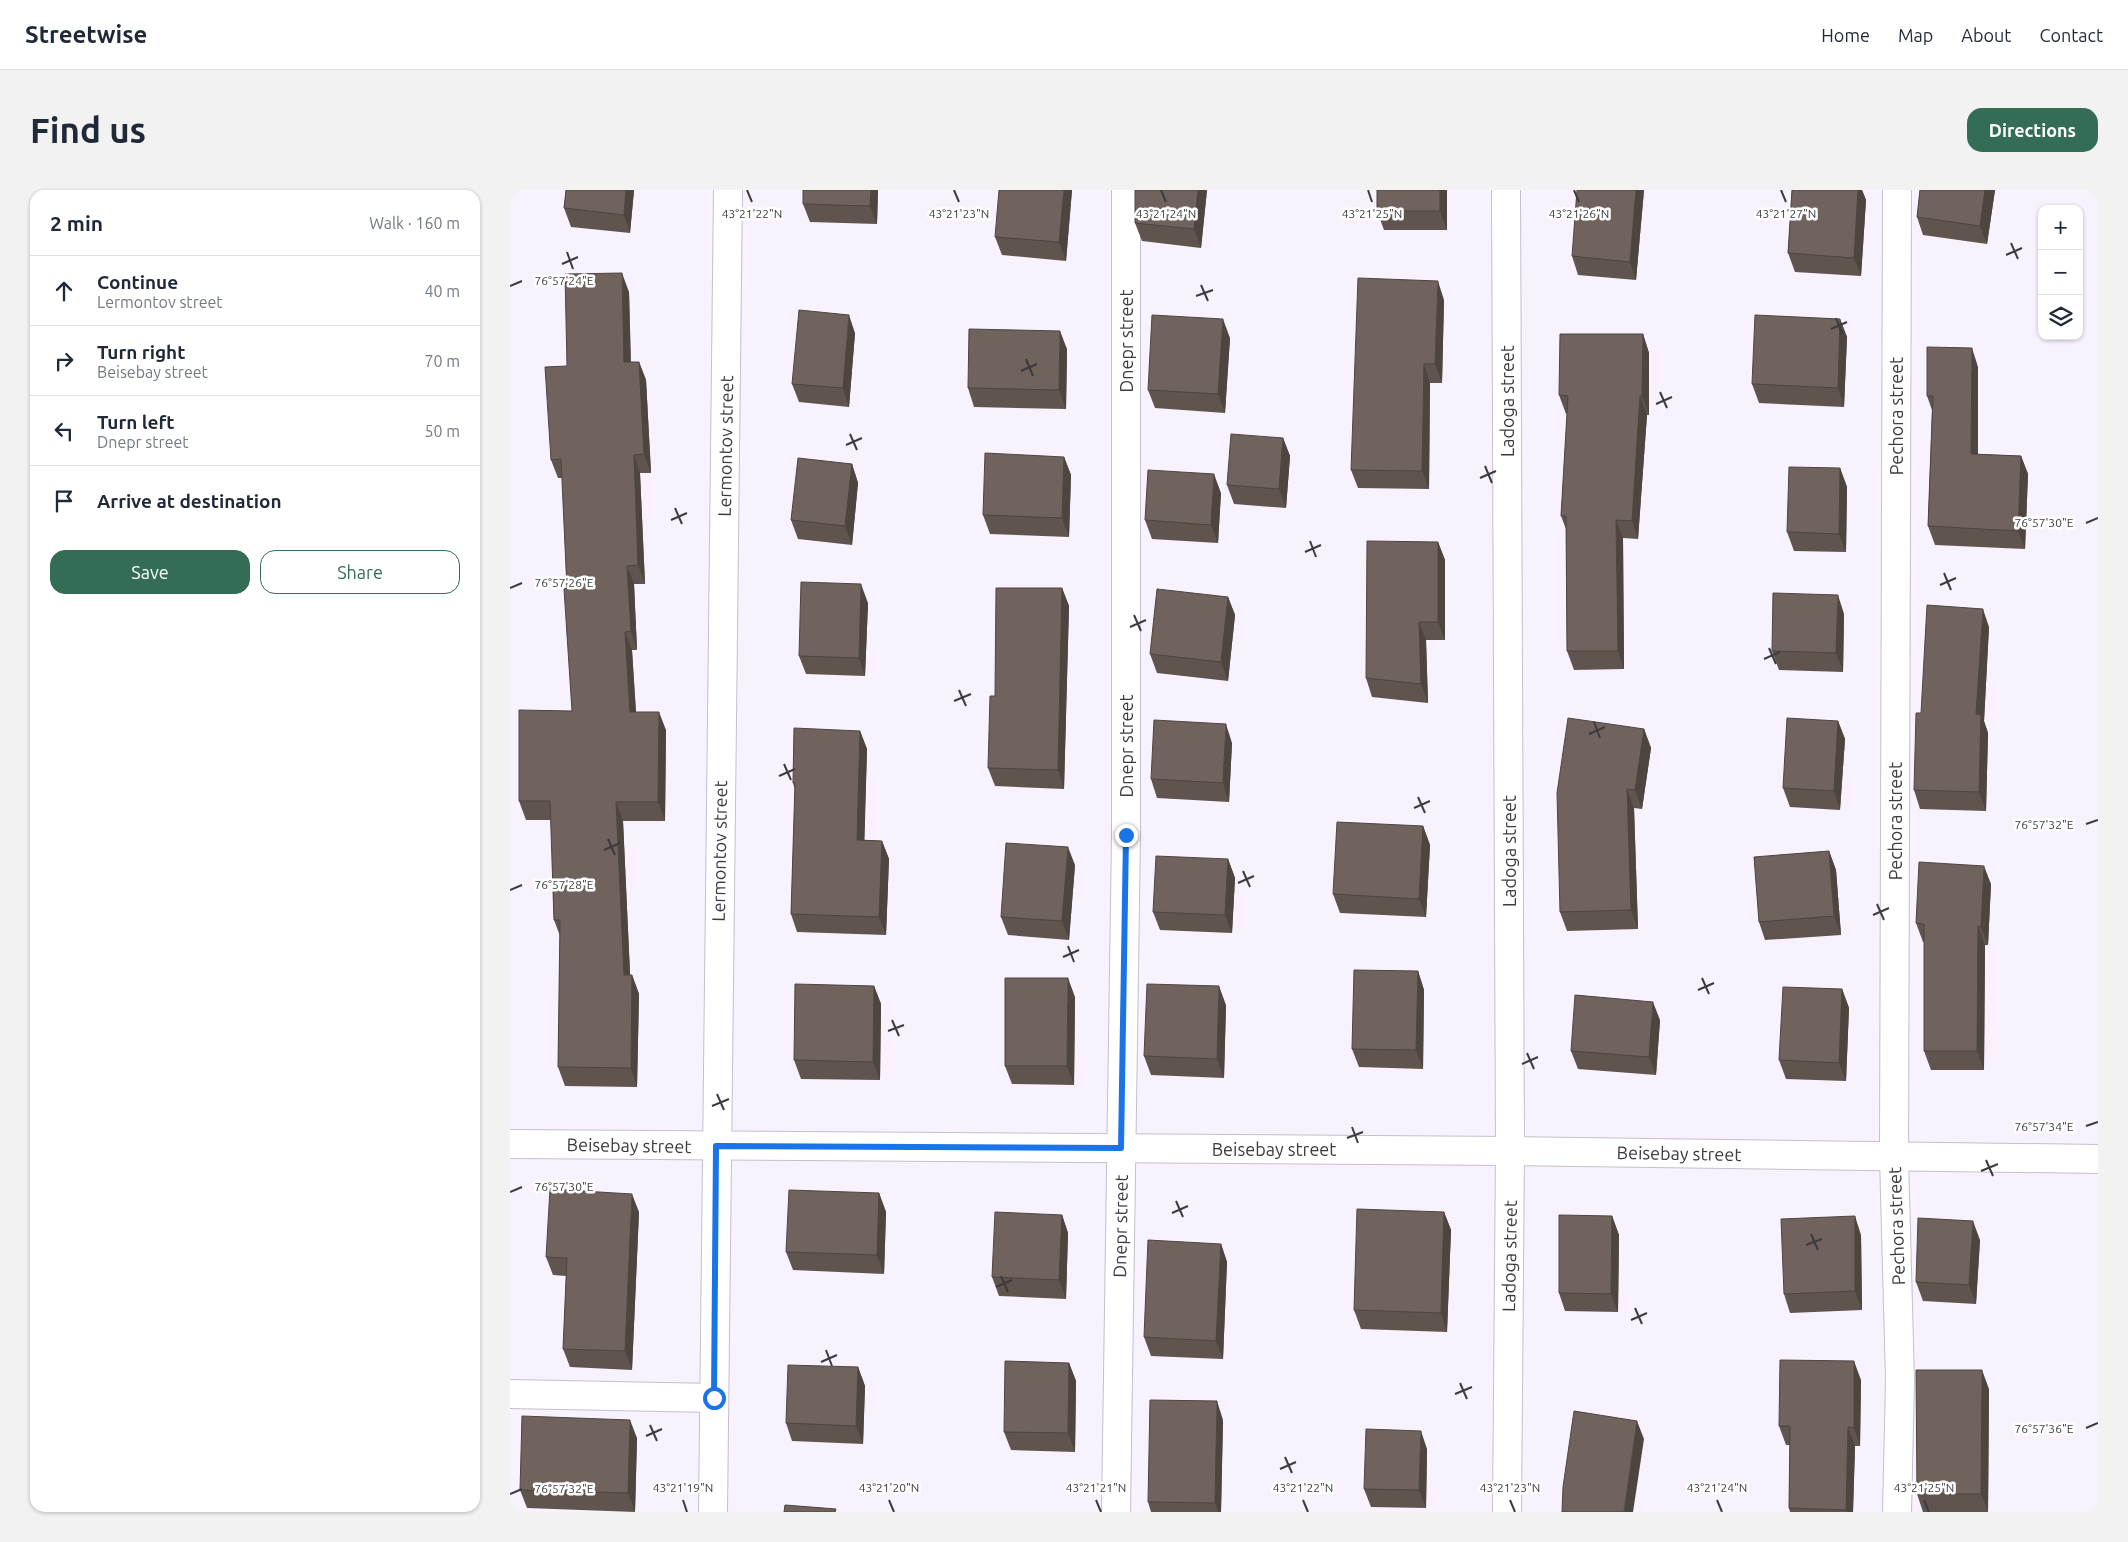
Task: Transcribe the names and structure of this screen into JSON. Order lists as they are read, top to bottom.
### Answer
{
  "streets": {
    "street": [
      "Dnepr street",
      "Ladoga street",
      "Pechora street",
      "Lermontov street",
      "Beisebay street"
    ]
  },
  "crossings": [
    ["Dnepr street", "Beisebay street"],
    ["Ladoga street", "Beisebay street"],
    ["Pechora street", "Beisebay street"],
    ["Lermontov street", "Beisebay street"]
  ],
  "page": {
    "header": "Streetwise",
    "nav": [
      "Home",
      "Map",
      "About",
      "Contact"
    ],
    "buttons": [
      "Directions",
      ["Save", "Share"]
    ],
    "title": "Find us",
    "heading": ["2 min", "Walk · 160 m"],
    "map_buttons": ["+", "−"],
    "list": [
      ["Continue", "Lermontov street", "40 m"],
      ["Turn right", "Beisebay street", "70 m"],
      ["Turn left", "Dnepr street", "50 m"],
      "Arrive at destination"
    ]
  },
  "coordinates": [
    "43°21'22\"N",
    "43°21'23\"N",
    "43°21'24\"N",
    "43°21'25\"N",
    "43°21'26\"N",
    "43°21'27\"N",
    "76°57'24\"E",
    "76°57'30\"E",
    "76°57'26\"E",
    "76°57'32\"E",
    "76°57'28\"E",
    "76°57'34\"E",
    "76°57'36\"E",
    "43°21'19\"N",
    "43°21'20\"N",
    "43°21'21\"N"
  ]
}
